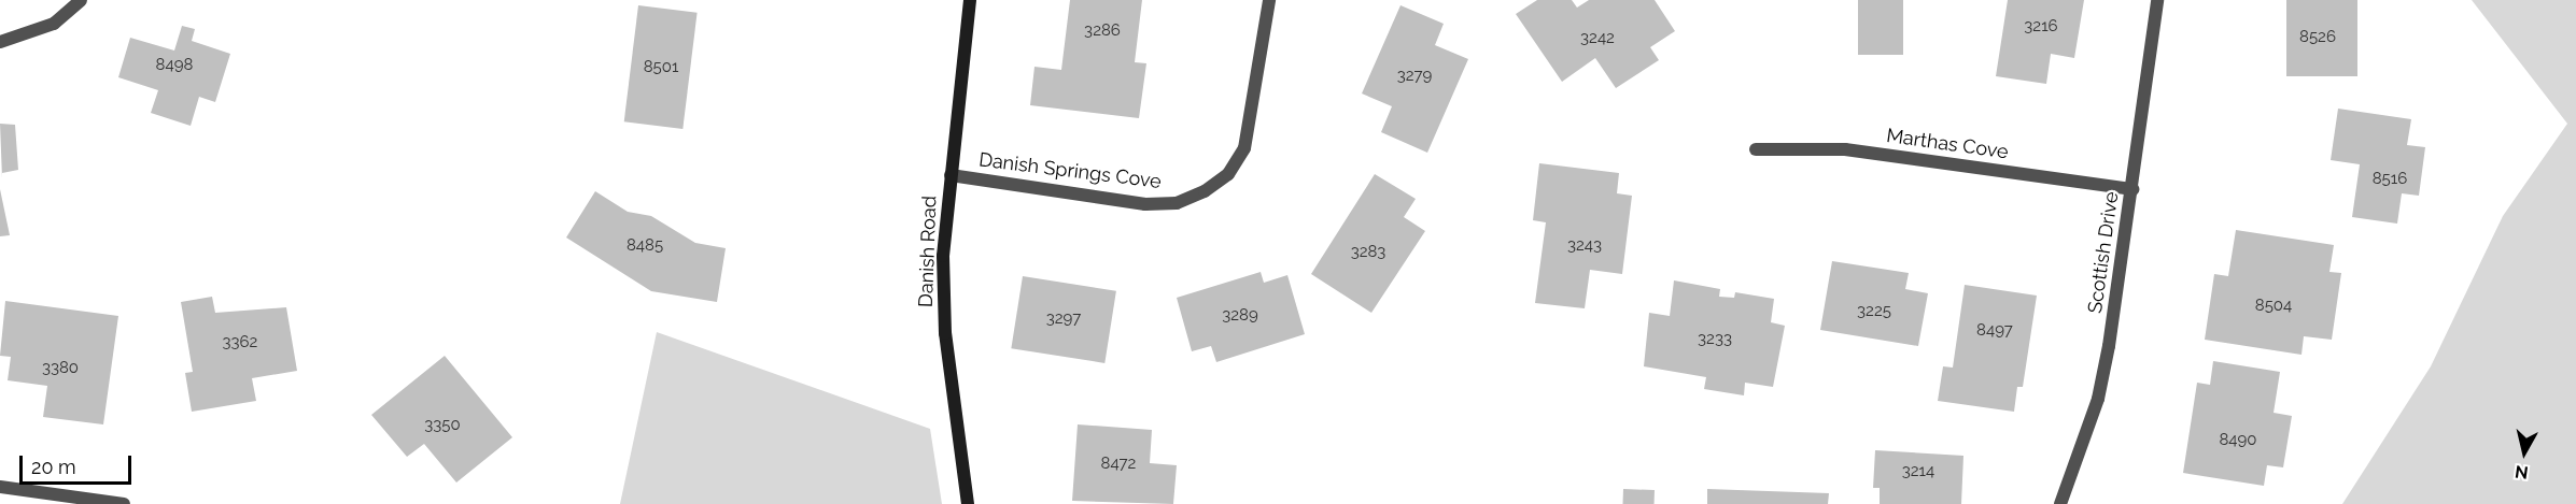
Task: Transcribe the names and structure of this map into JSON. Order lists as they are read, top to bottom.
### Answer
{
  "streets": {
    "street": [
      "Marthas Cove",
      "Danish Springs Cove",
      "Danish Road",
      "Scottish Drive"
    ]
  },
  "crossings": [
    ["Marthas Cove", "Scottish Drive"],
    ["Danish Springs Cove", "Danish Road"]
  ],
  "house_numbers": [
    "3216",
    "3286",
    "8526",
    "3242",
    "8498",
    "8501",
    "3279",
    "8516",
    "8485",
    "3243",
    "3283",
    "8504",
    "3225",
    "3289",
    "3297",
    "8497",
    "3233",
    "3362",
    "3380",
    "3350",
    "8490",
    "8472",
    "3214"
  ],
  "scale_bar": "20 m",
  "north": "bottom"
}
